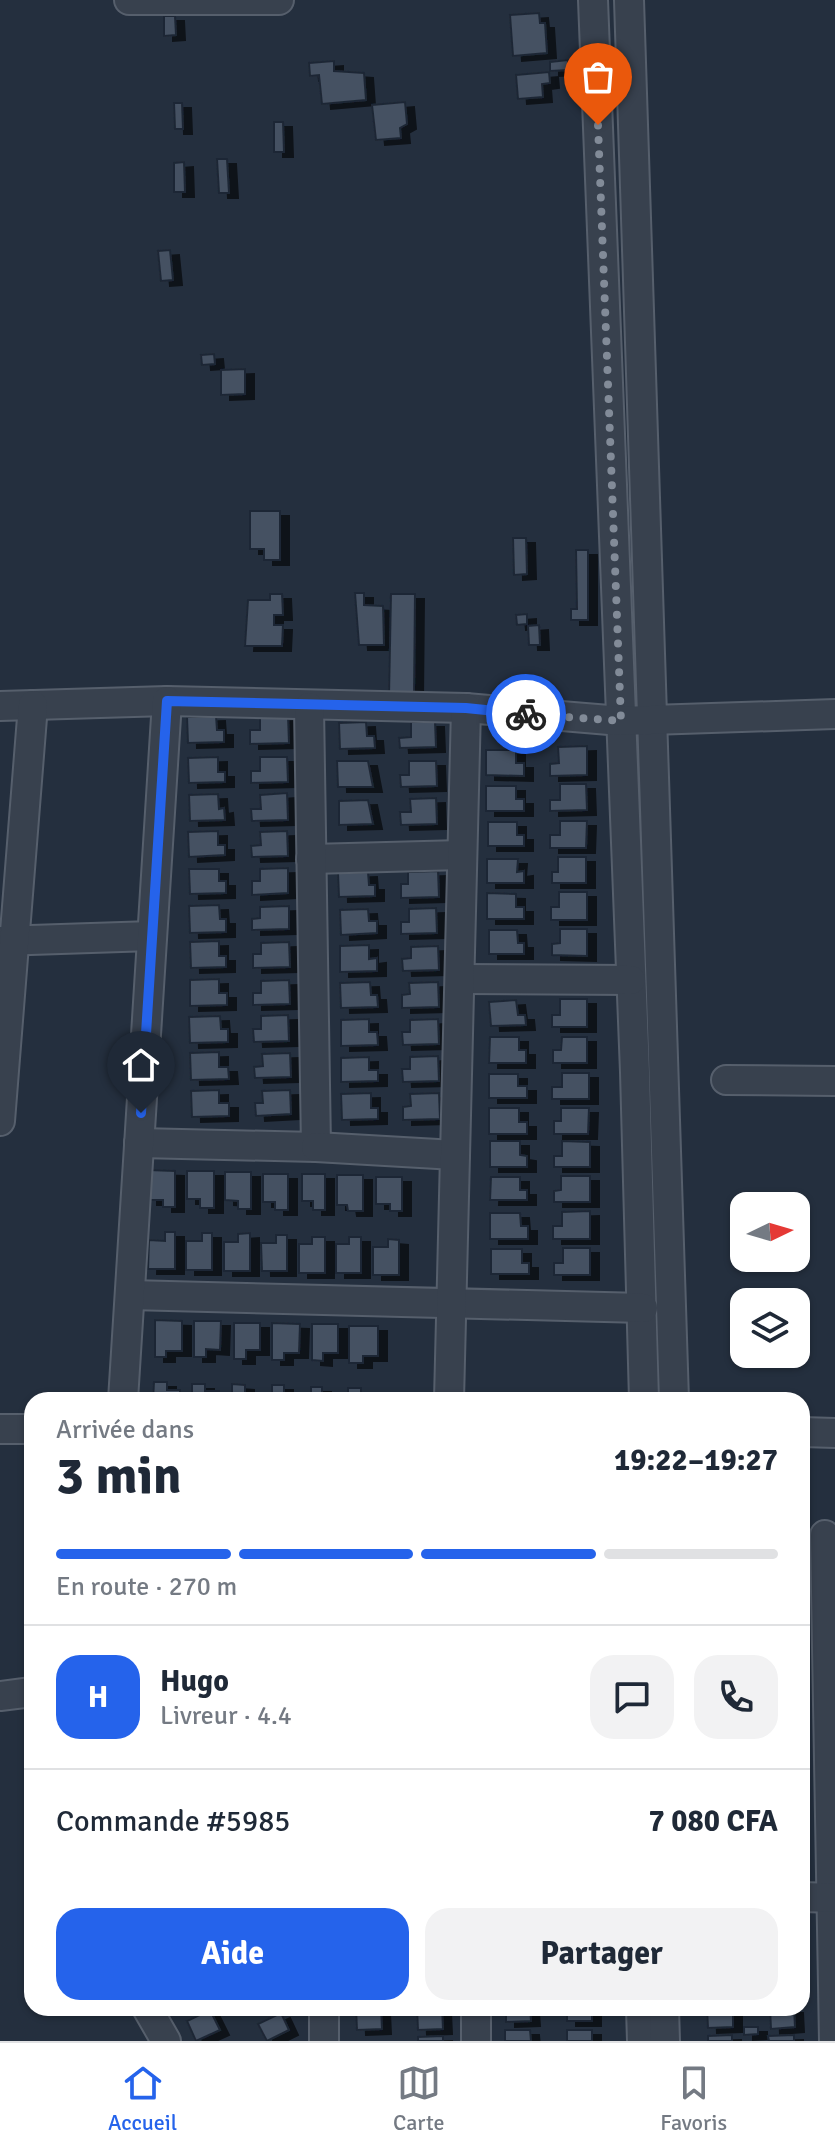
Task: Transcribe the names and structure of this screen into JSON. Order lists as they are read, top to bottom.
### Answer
{
  "north": "right",
  "page": {
    "heading": ["3 min", "Arrivée dans", "19:22–19:27"],
    "panel": [
      "Hugo",
      "Livreur · 4.4",
      "Commande #5985",
      "7 080 CFA"
    ],
    "bar": "En route · 270 m",
    "round": "H",
    "buttons": ["Aide", "Partager"],
    "tabs": ["Accueil", "Carte", "Favoris"]
  }
}
